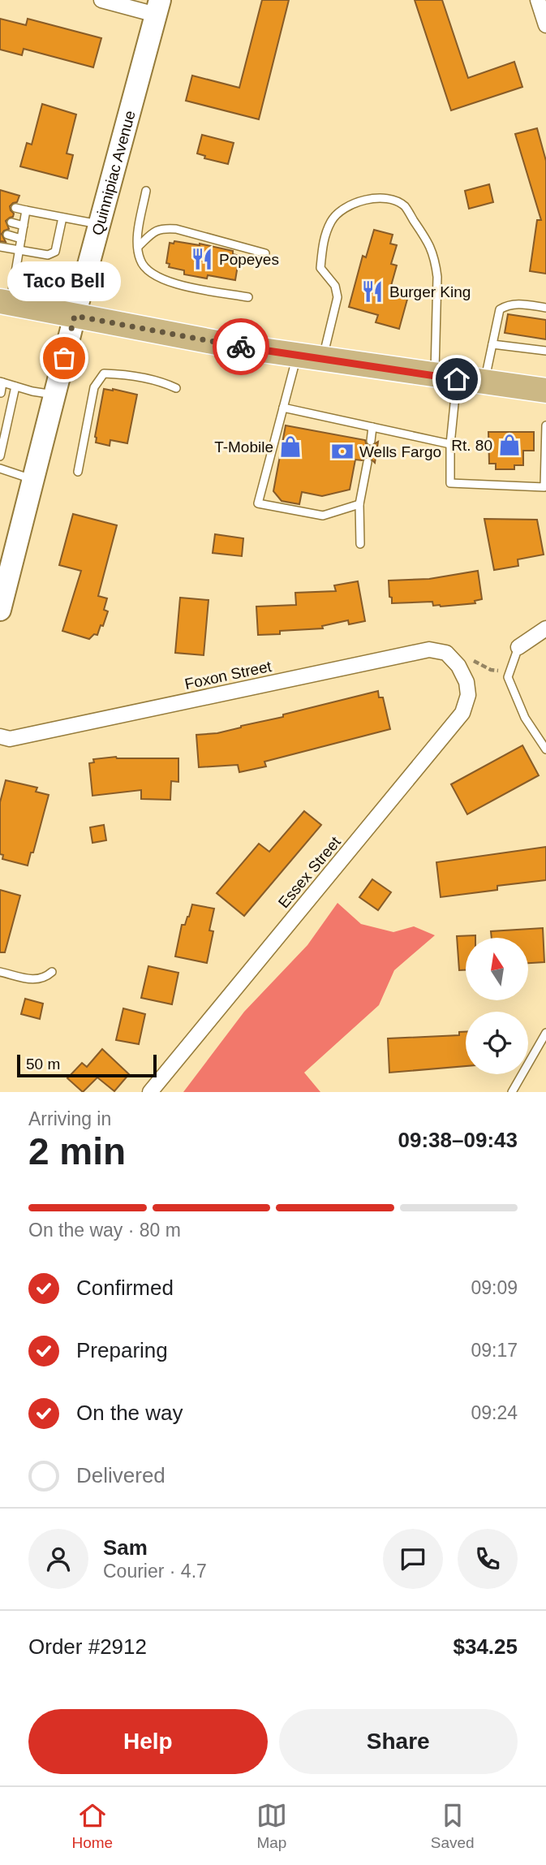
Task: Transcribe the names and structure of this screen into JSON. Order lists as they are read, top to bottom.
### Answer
{
  "streets": {
    "main road": ["Quinnipiac Avenue"],
    "street": ["Foxon Street", "Essex Street"]
  },
  "crossings": [
    ["Foxon Street", "Essex Street"]
  ],
  "places": {
    "restaurant": ["Popeyes", "Burger King"],
    "other": ["Taco Bell"],
    "shop": ["Rt. 80", "T-Mobile"],
    "bank": ["Wells Fargo"]
  },
  "scale_bar": "50 m",
  "north": "top",
  "page": {
    "bubble": "Taco Bell",
    "scale": "50 m",
    "heading": ["2 min", "Arriving in", "09:38–09:43"],
    "panel": [
      "Sam",
      "Courier · 4.7",
      "Order #2912",
      "$34.25"
    ],
    "bar": "On the way · 80 m",
    "list": [
      ["Confirmed", "09:09"],
      ["Preparing", "09:17"],
      ["On the way", "09:24"],
      "Delivered"
    ],
    "buttons": ["Help", "Share"],
    "tabs": ["Home", "Map", "Saved"]
  }
}
